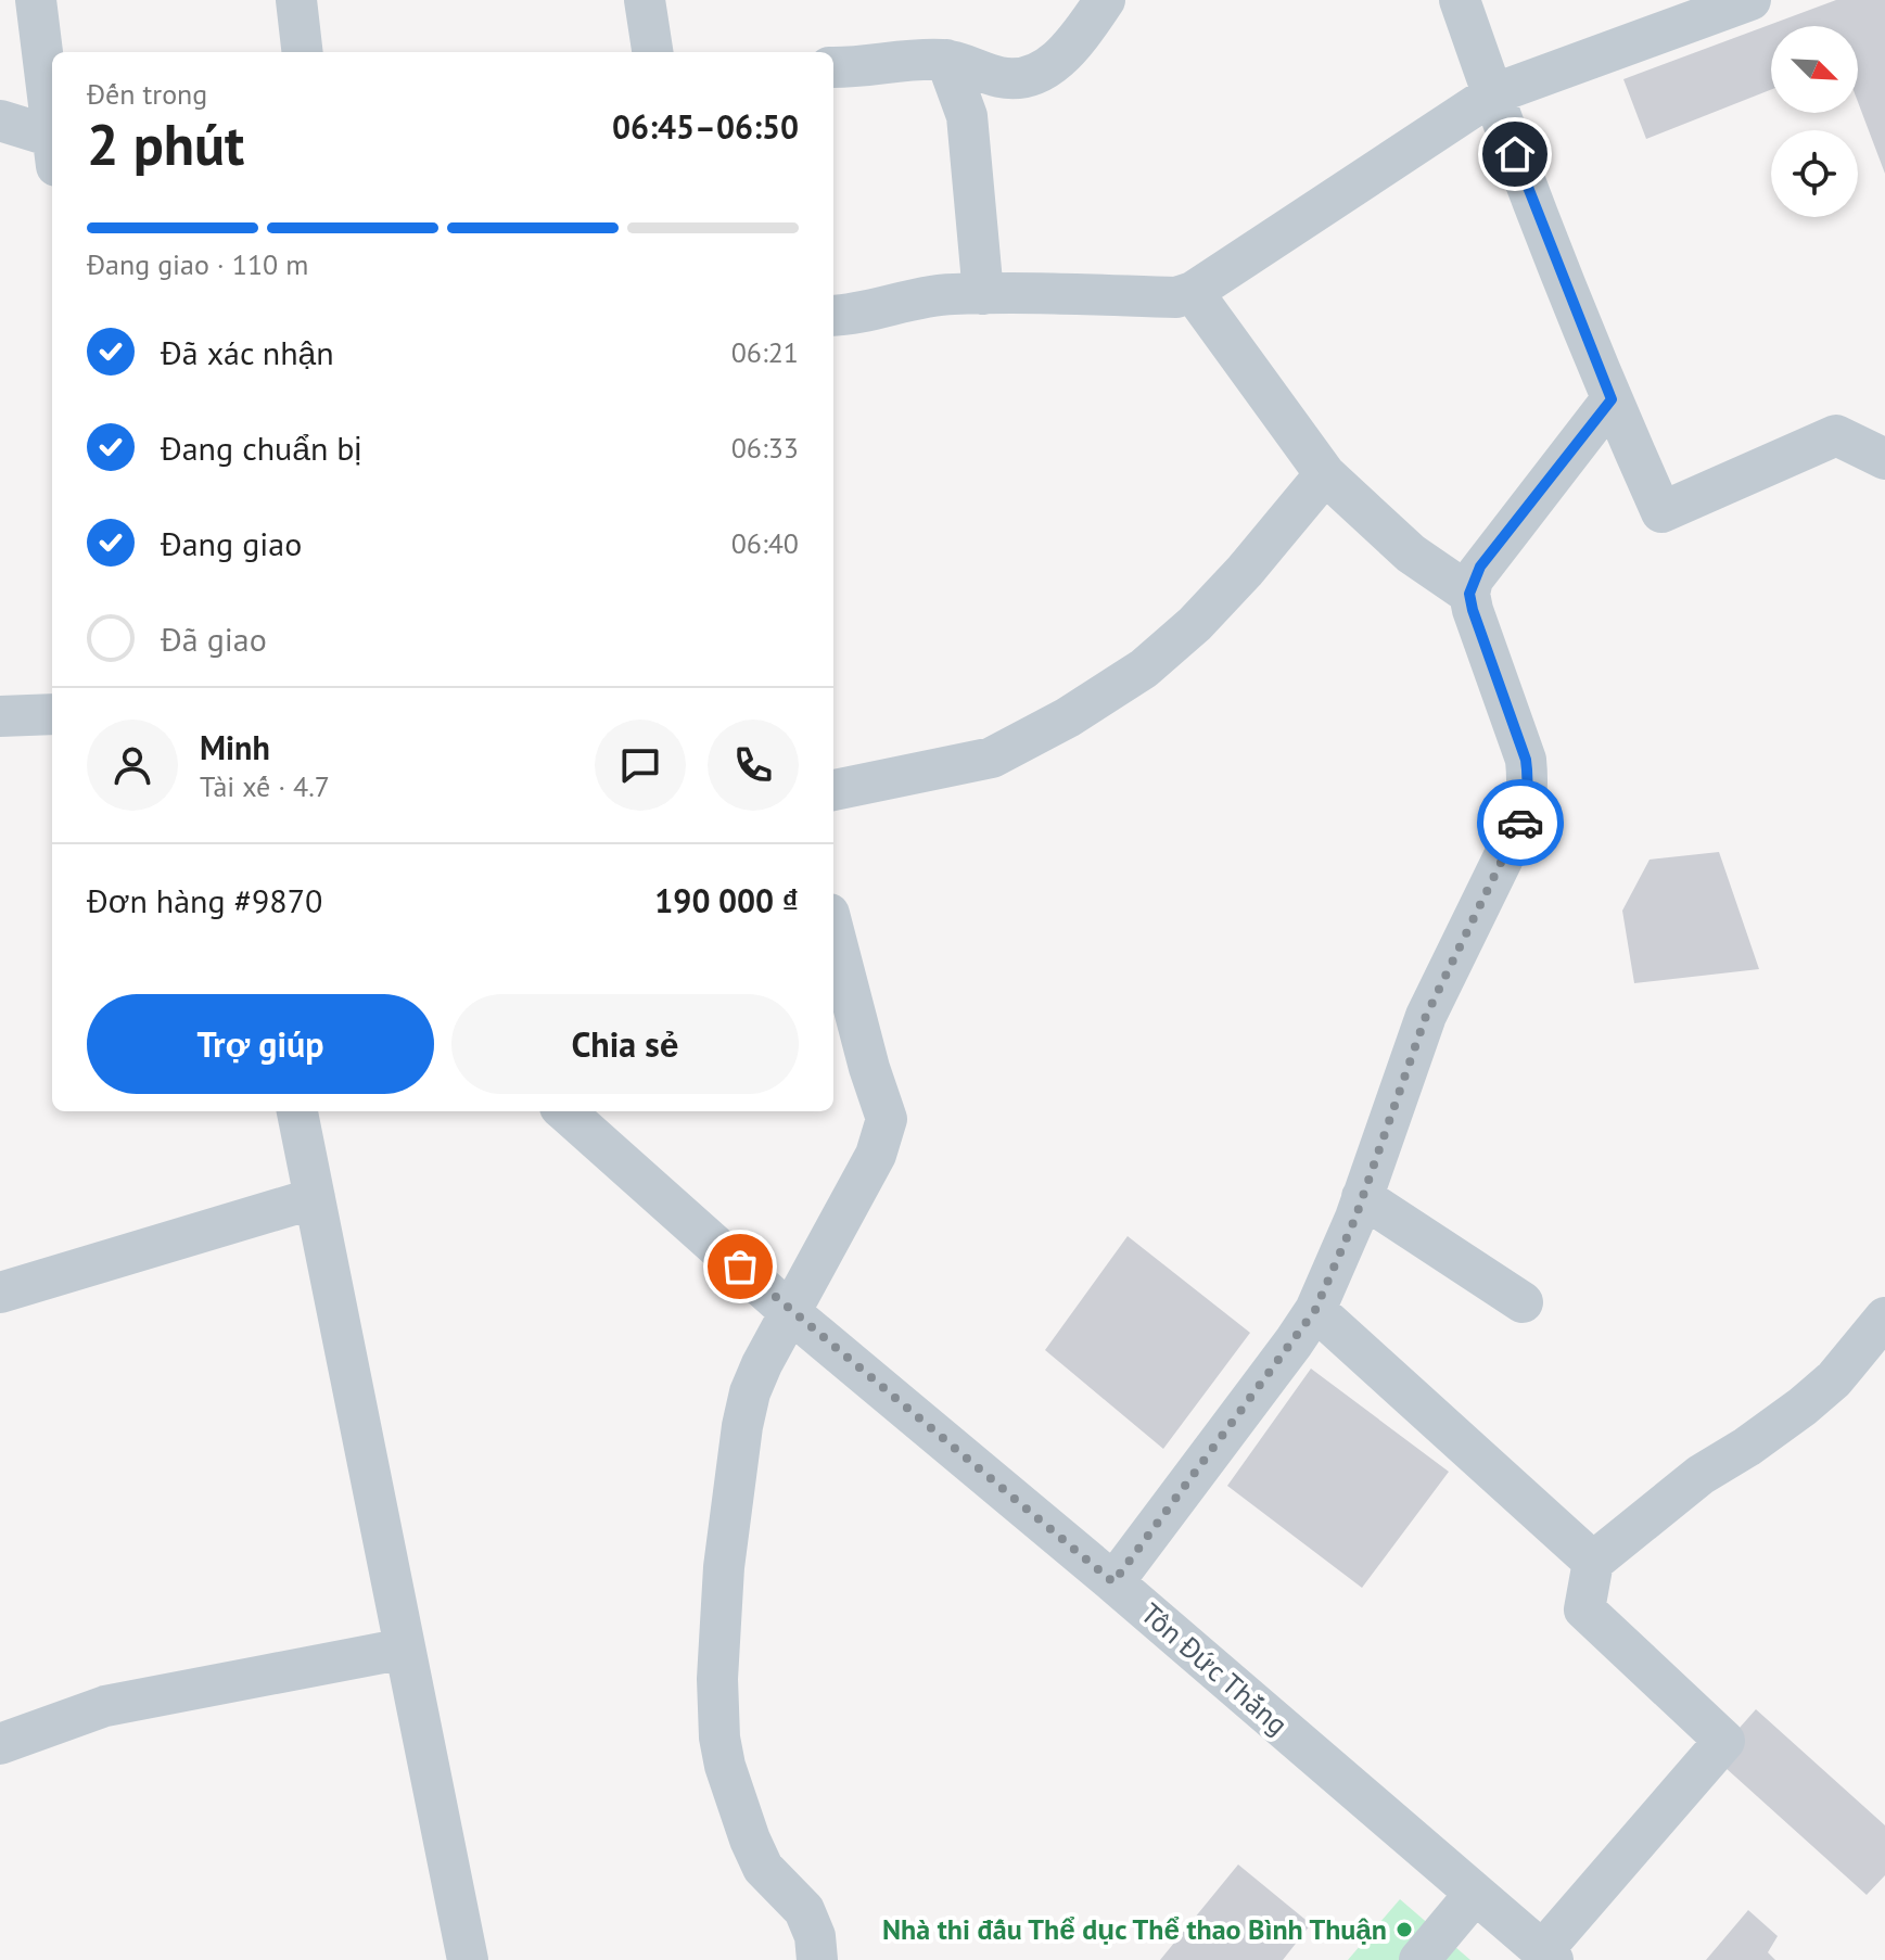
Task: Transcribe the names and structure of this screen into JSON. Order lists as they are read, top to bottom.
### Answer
{
  "streets": {
    "street": ["Tôn Đức Thắng"]
  },
  "places": ["Nhà thi đấu Thể dục Thể thao Bình Thuận"],
  "north": "bottom right",
  "page": {
    "heading": ["2 phút", "Đến trong", "06:45–06:50"],
    "panel": [
      "Minh",
      "Tài xế · 4.7",
      "Đơn hàng #9870",
      "190 000 ₫"
    ],
    "bar": "Đang giao · 110 m",
    "list": [
      ["Đã xác nhận", "06:21"],
      ["Đang chuẩn bị", "06:33"],
      ["Đang giao", "06:40"],
      "Đã giao"
    ],
    "buttons": ["Trợ giúp", "Chia sẻ"]
  }
}
